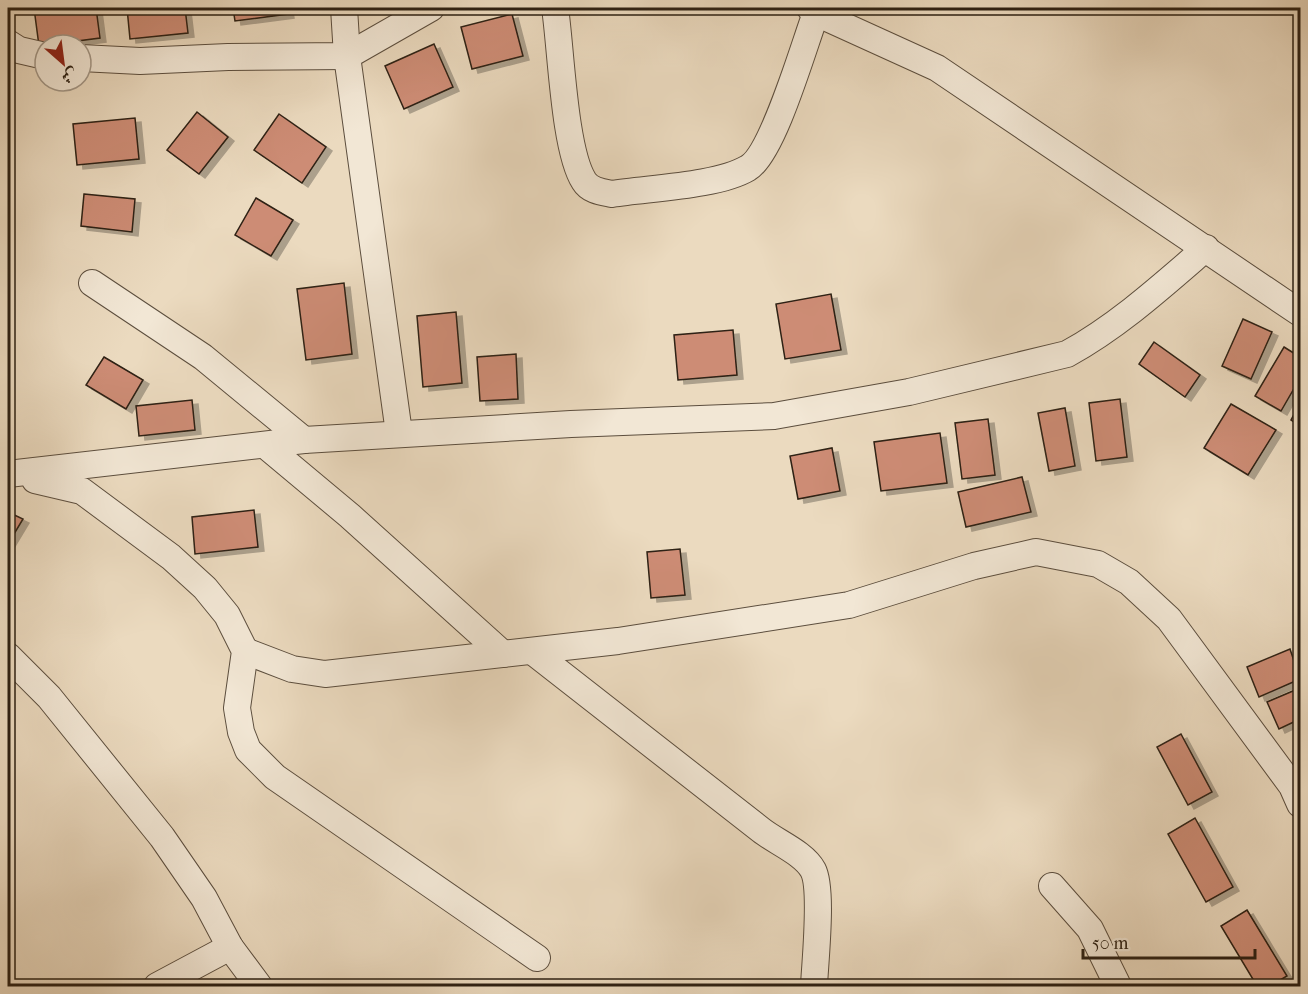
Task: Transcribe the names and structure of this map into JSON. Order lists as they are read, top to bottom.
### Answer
{
  "scale_bar": "50 m",
  "north": "bottom right"
}
